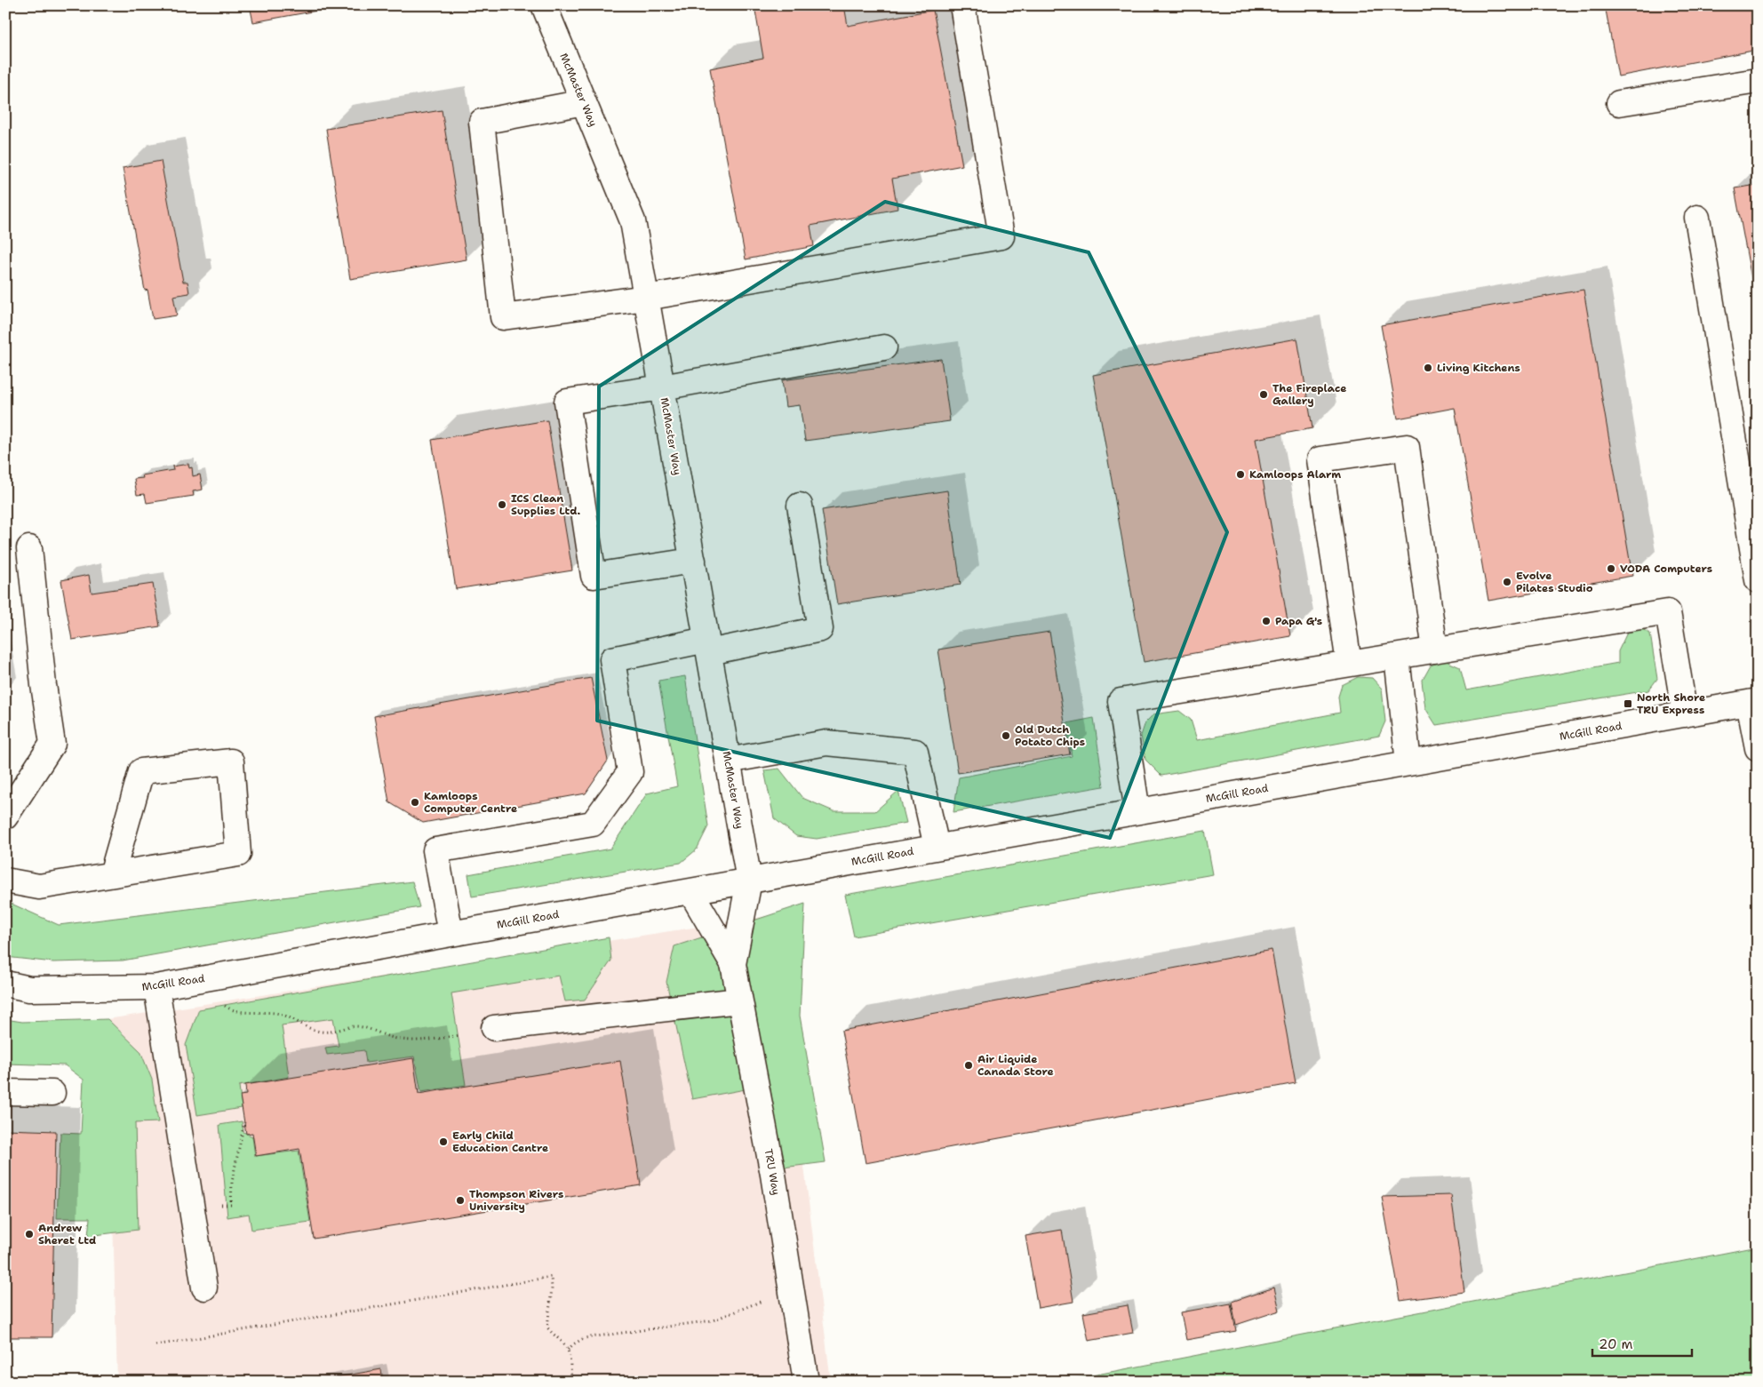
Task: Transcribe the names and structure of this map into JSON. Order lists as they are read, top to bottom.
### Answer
{
  "streets": {
    "street": ["McMaster Way", "McGill Road", "TRU Way"]
  },
  "crossings": [
    ["McMaster Way", "McGill Road"]
  ],
  "places": {
    "other": [
      "Living Kitchens",
      "The Fireplace Gallery",
      "Kamloops Alarm",
      "ICS Clean Supplies Ltd.",
      "VODA Computers",
      "Evolve Pilates Studio",
      "Papa G's",
      "Old Dutch Potato Chips",
      "Kamloops Computer Centre",
      "Air Liquide Canada Store",
      "Early Child Education Centre",
      "Thompson Rivers University",
      "Andrew Sheret Ltd"
    ],
    "transit": ["North Shore TRU Express"]
  },
  "scale_bar": "20 m"
}
